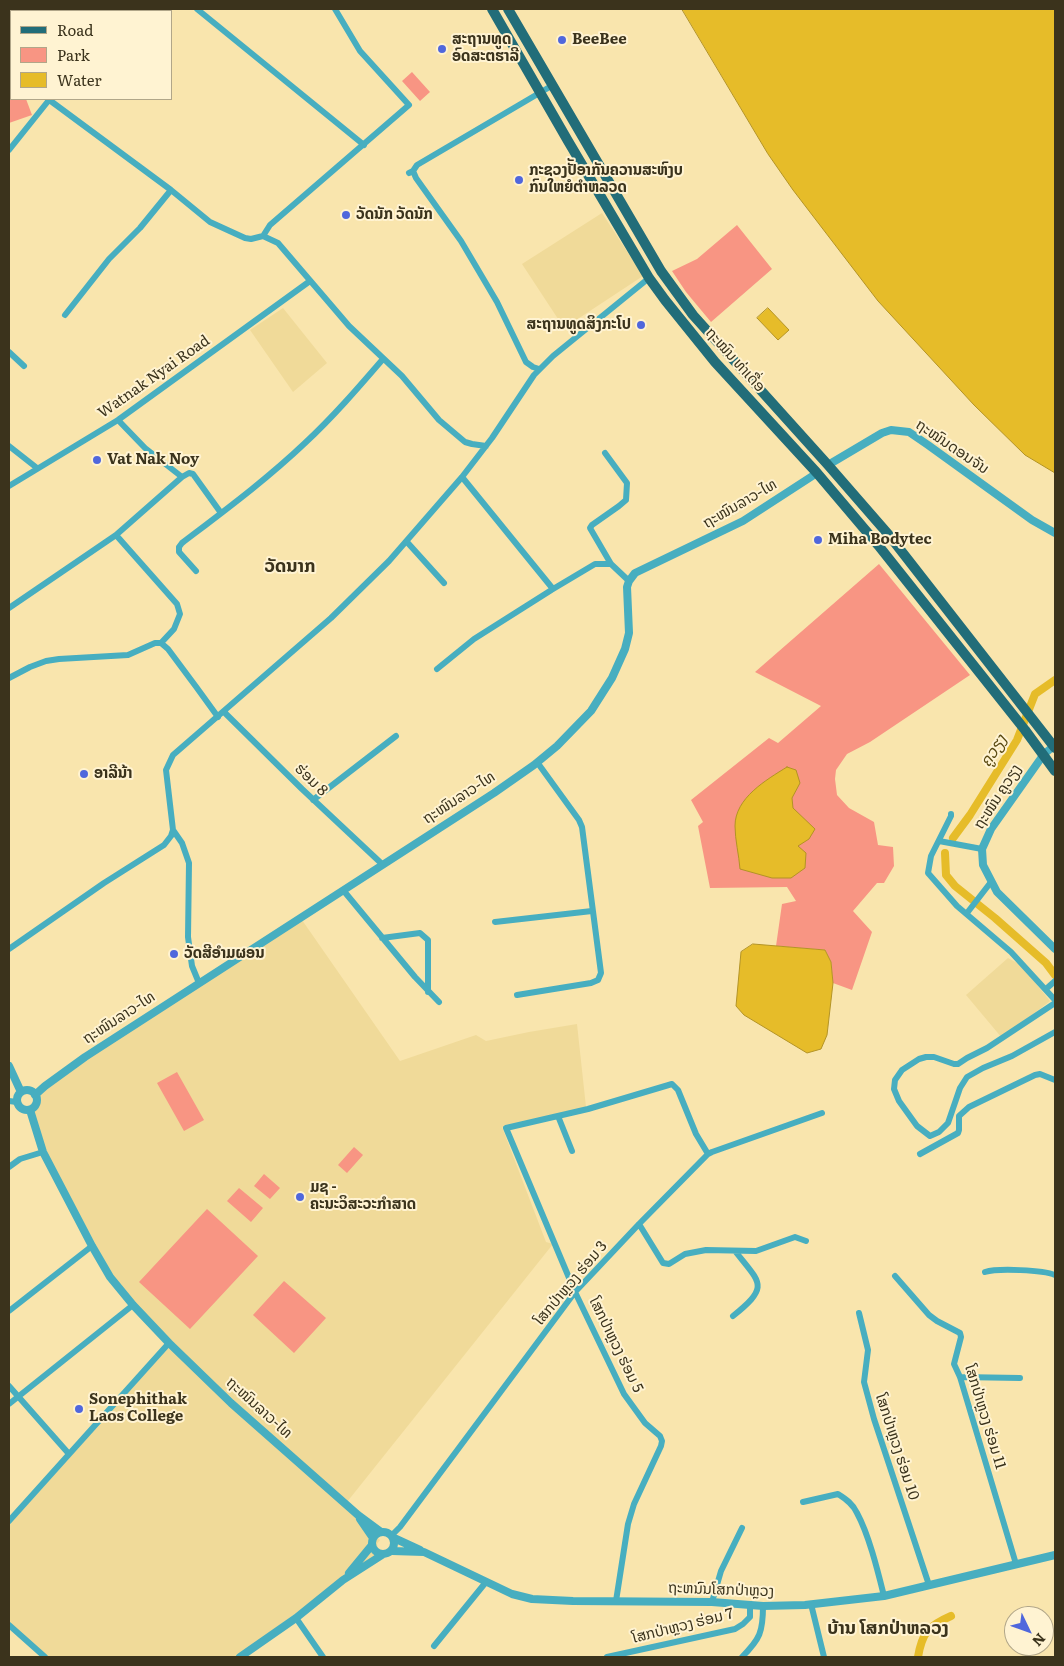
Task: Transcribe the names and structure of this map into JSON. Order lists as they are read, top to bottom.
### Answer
{
  "streets": {
    "main road": ["ຖະໝົນ ທ່າເດື່ອ"],
    "street": [
      "Watnak Nyai Road",
      "ຖະໝົນດອນຈັນ",
      "ຖະໜົນລາວ-ໄທ",
      "ຮ່ອມ 8",
      "ຖະໜົນ ຄູວຽງ",
      "ໂສກປ່າຫຼວງ ຮ່ອມ 3",
      "ໂສກປ່າຫຼວງ ຮ່ອມ 5",
      "ໂສກປ່າຫຼວງ ຮ່ອມ 11",
      "ໂສກປ່າຫຼວງ ຮ່ອມ 10",
      "ຖະຫນົນໂສກປ່າຫຼວງ",
      "ໂສກປ່າຫຼວງ ຮ່ອມ 7"
    ]
  },
  "crossings": [
    ["ຖະໝົນ ທ່າເດື່ອ", "ຖະໝົນດອນຈັນ"],
    ["ຖະໝົນ ທ່າເດື່ອ", "ຖະໜົນລາວ-ໄທ"],
    ["ຖະໝົນ ທ່າເດື່ອ", "ຖະໜົນ ຄູວຽງ"],
    ["ຖະໜົນລາວ-ໄທ", "ຮ່ອມ 8"],
    ["ຖະໜົນລາວ-ໄທ", "ໂສກປ່າຫຼວງ ຮ່ອມ 3"],
    ["ຖະໜົນລາວ-ໄທ", "ຖະຫນົນໂສກປ່າຫຼວງ"],
    ["ໂສກປ່າຫຼວງ ຮ່ອມ 3", "ໂສກປ່າຫຼວງ ຮ່ອມ 5"],
    ["ໂສກປ່າຫຼວງ ຮ່ອມ 3", "ຖະຫນົນໂສກປ່າຫຼວງ"],
    ["ໂສກປ່າຫຼວງ ຮ່ອມ 5", "ຖະຫນົນໂສກປ່າຫຼວງ"],
    ["ໂສກປ່າຫຼວງ ຮ່ອມ 11", "ຖະຫນົນໂສກປ່າຫຼວງ"],
    ["ໂສກປ່າຫຼວງ ຮ່ອມ 10", "ຖະຫນົນໂສກປ່າຫຼວງ"],
    ["ຖະຫນົນໂສກປ່າຫຼວງ", "ໂສກປ່າຫຼວງ ຮ່ອມ 7"]
  ],
  "districts": ["ວັດນາກ", "ບ້ານ ໂສກປ່າຫລວງ"],
  "water": ["ຄູວຽງ"],
  "places": [
    "BeeBee",
    "ສະຖານທູດ ອົດສະຕຮາລີ",
    "ກະຊວງປັັອາກັນຄວານສະຫົງບ ກົນໃຫຍໍຕຳຫລວດ",
    "ວັດນັກ ວັດນັກ",
    "ສະຖານທູດສິງກະໂປ",
    "Vat Nak Noy",
    "Miha Bodytec",
    "ອາລີນ້າ",
    "ວັດສີອຳມຜອນ",
    "ມຊ - ຄະນະວິສະວະກຳສາດ",
    "Sonephithak Laos College"
  ],
  "legend": ["Road", "Park", "Water"],
  "north": "bottom right"
}
